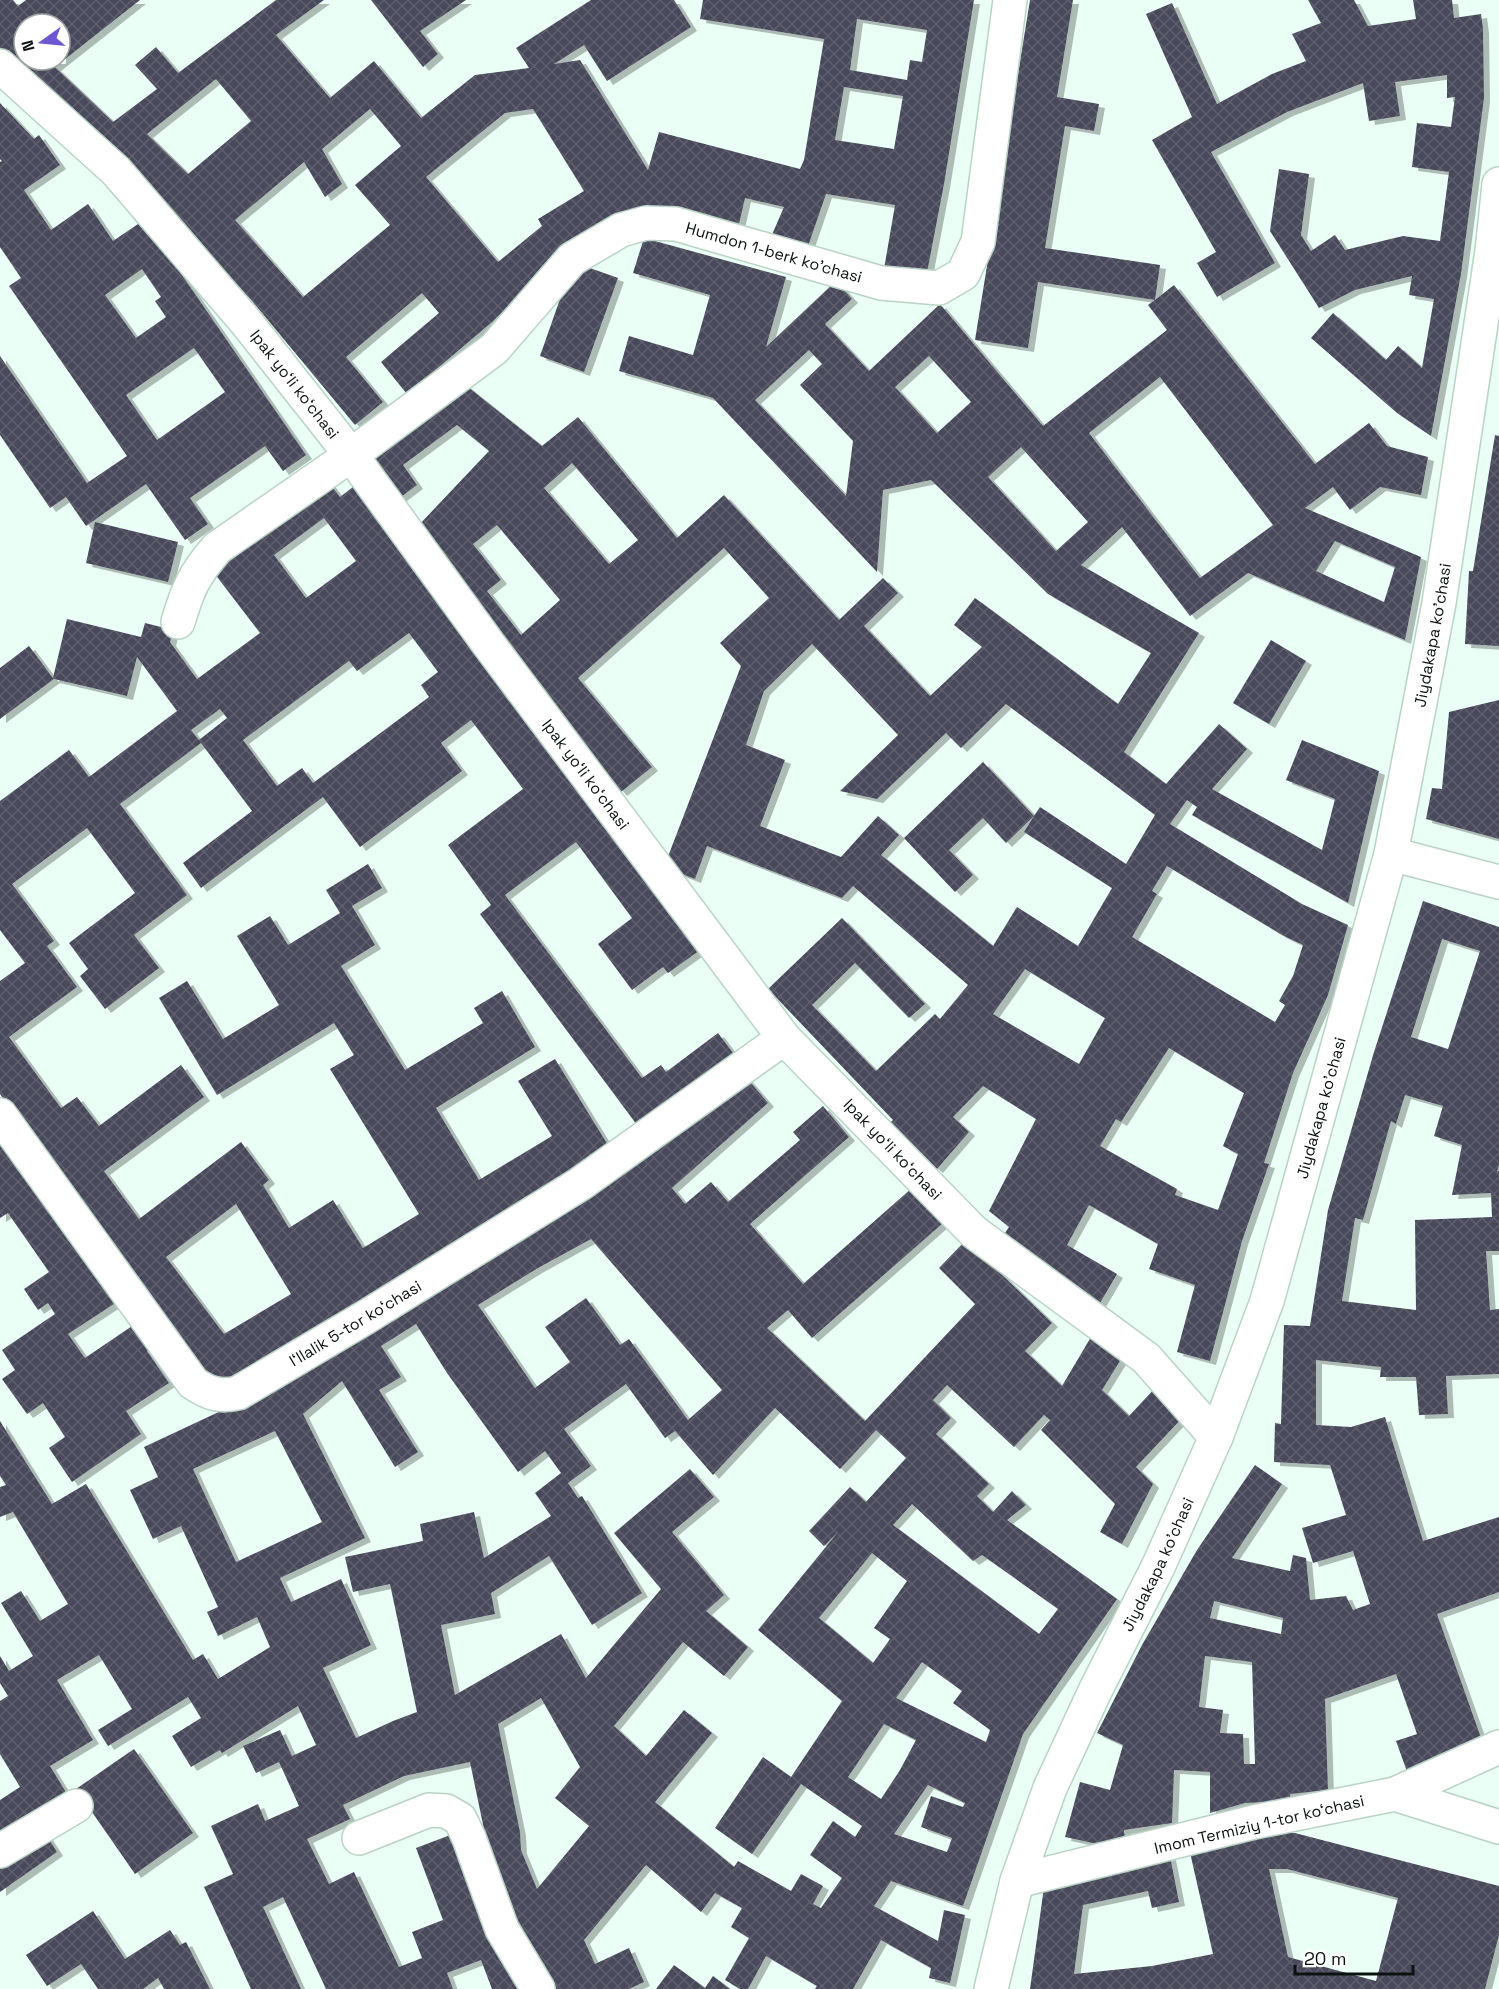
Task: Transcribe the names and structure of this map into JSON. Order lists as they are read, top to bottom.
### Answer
{
  "streets": {
    "street": [
      "Humdon 1-berk koʼchasi",
      "Ipak yoʻli koʻchasi",
      "Jiydakapa ko'chasi",
      "Iʻllalik 5-tor koʻchasi",
      "Imom Termiziy 1-tor koʻchasi"
    ]
  },
  "crossings": [
    ["Humdon 1-berk koʼchasi", "Ipak yoʻli koʻchasi"],
    ["Ipak yoʻli koʻchasi", "Jiydakapa ko'chasi"],
    ["Ipak yoʻli koʻchasi", "Iʻllalik 5-tor koʻchasi"],
    ["Jiydakapa ko'chasi", "Imom Termiziy 1-tor koʻchasi"]
  ],
  "scale_bar": "20 m",
  "north": "left"
}
